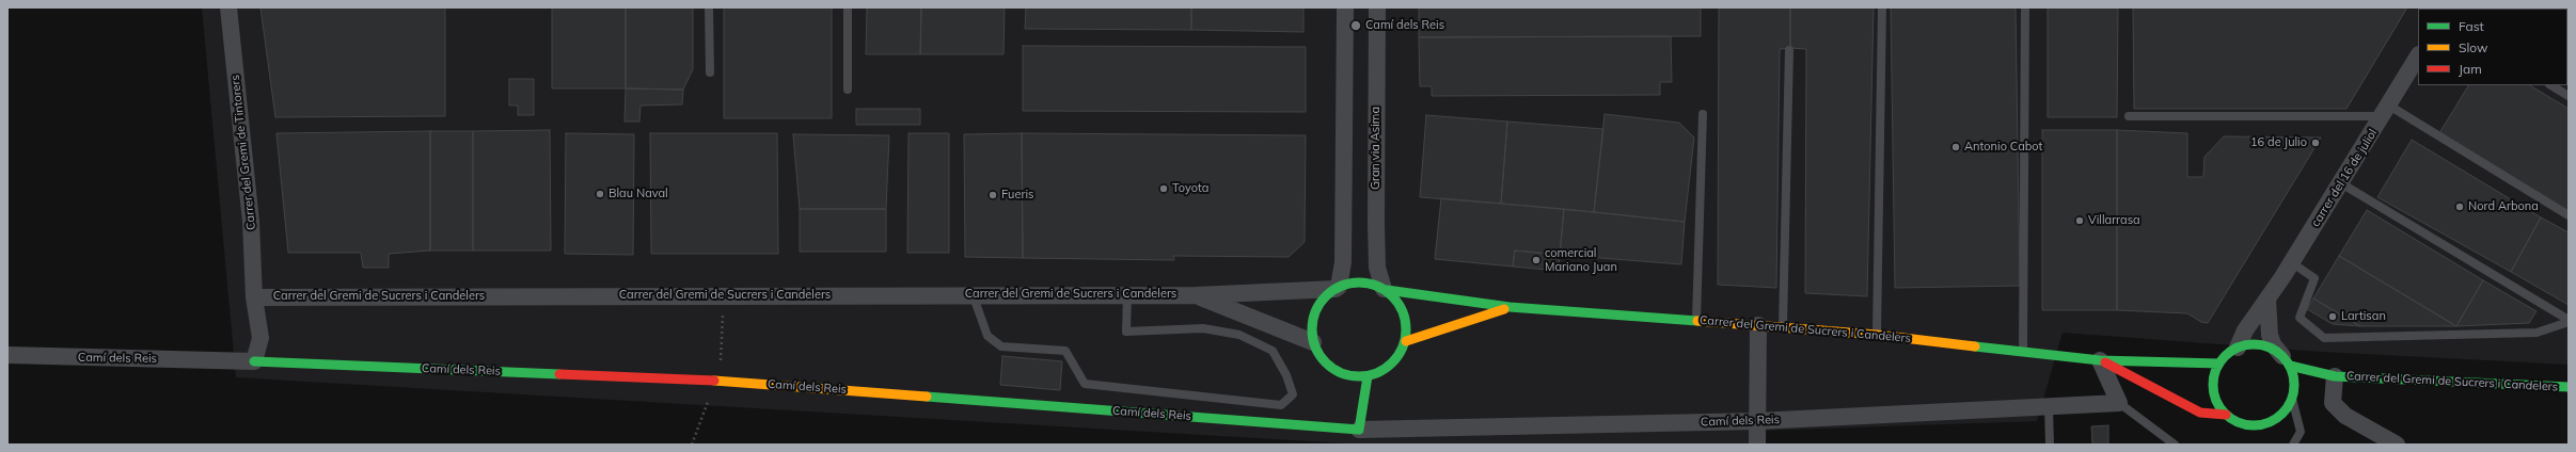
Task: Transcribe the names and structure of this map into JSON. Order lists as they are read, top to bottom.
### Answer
{
  "streets": {
    "street": [
      "Gran via Asima",
      "Carrer del Gremi de Tintorers",
      "carrer del 16 de juliol",
      "Carrer del Gremi de Sucrers i Candelers",
      "Camí dels Reis"
    ]
  },
  "crossings": [
    ["Gran via Asima", "Carrer del Gremi de Sucrers i Candelers"],
    ["Carrer del Gremi de Tintorers", "Carrer del Gremi de Sucrers i Candelers"],
    ["carrer del 16 de juliol", "Carrer del Gremi de Sucrers i Candelers"]
  ],
  "places": [
    "Camí dels Reis",
    "16 de Julio",
    "Antonio Cabot",
    "Toyota",
    "Blau Naval",
    "Fueris",
    "Nord Arbona",
    "Villarrasa",
    "comercial Mariano Juan",
    "Lartisan"
  ],
  "legend": ["Fast", "Slow", "Jam"]
}
